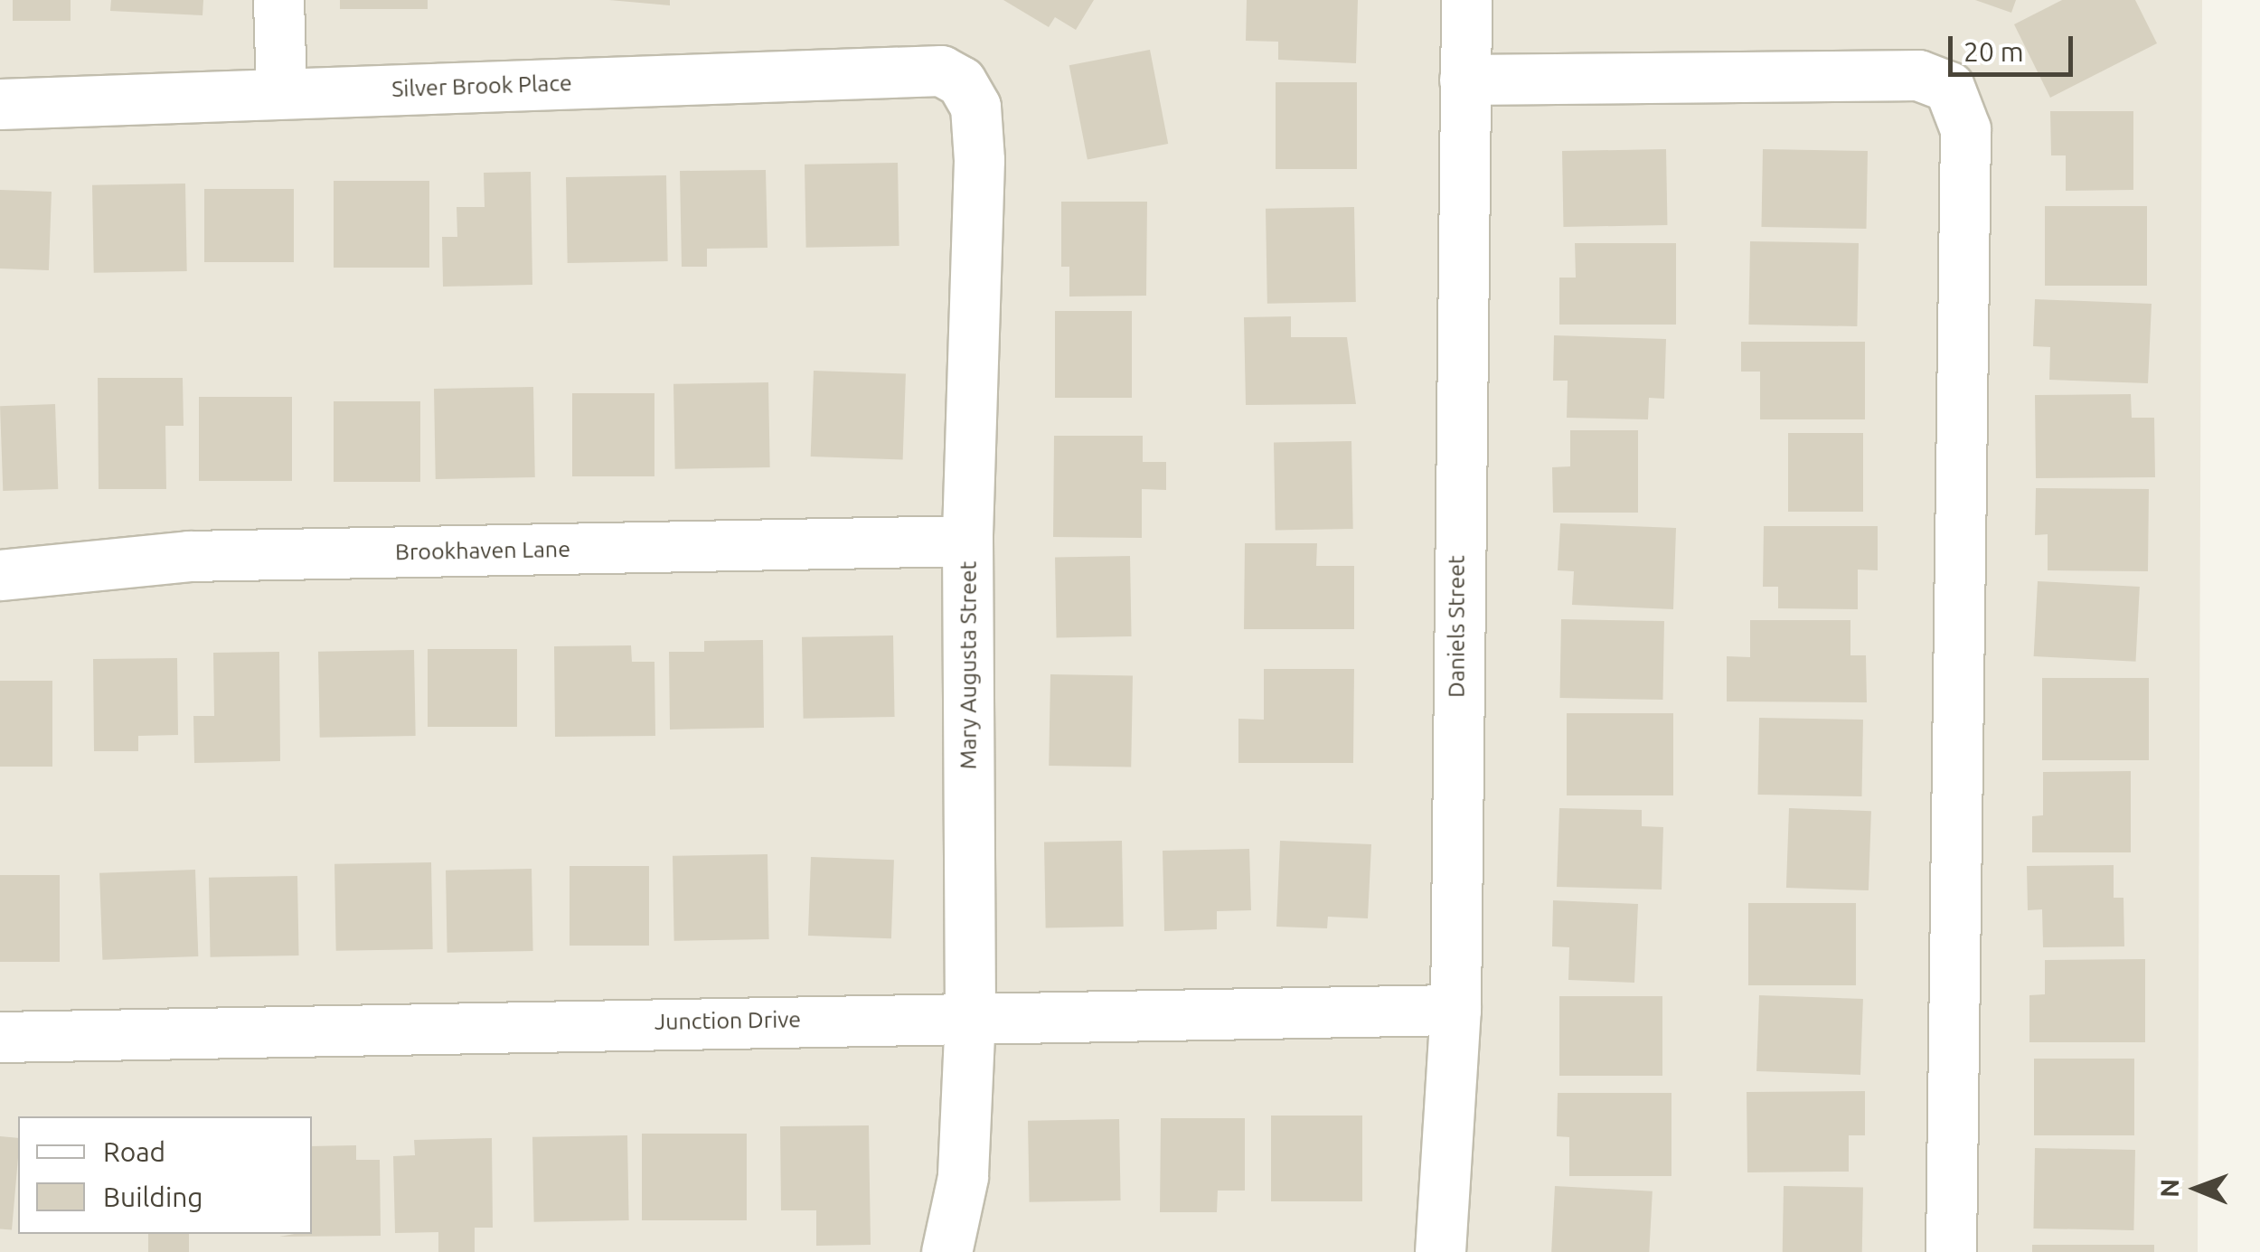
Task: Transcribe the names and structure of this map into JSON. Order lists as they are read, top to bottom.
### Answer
{
  "streets": {
    "street": [
      "Silver Brook Place",
      "Brookhaven Lane",
      "Daniels Street",
      "Mary Augusta Street",
      "Junction Drive"
    ]
  },
  "crossings": [
    ["Silver Brook Place", "Mary Augusta Street"],
    ["Brookhaven Lane", "Mary Augusta Street"],
    ["Daniels Street", "Junction Drive"],
    ["Mary Augusta Street", "Junction Drive"]
  ],
  "legend": ["Road", "Building"],
  "scale_bar": "20 m",
  "north": "left"
}
